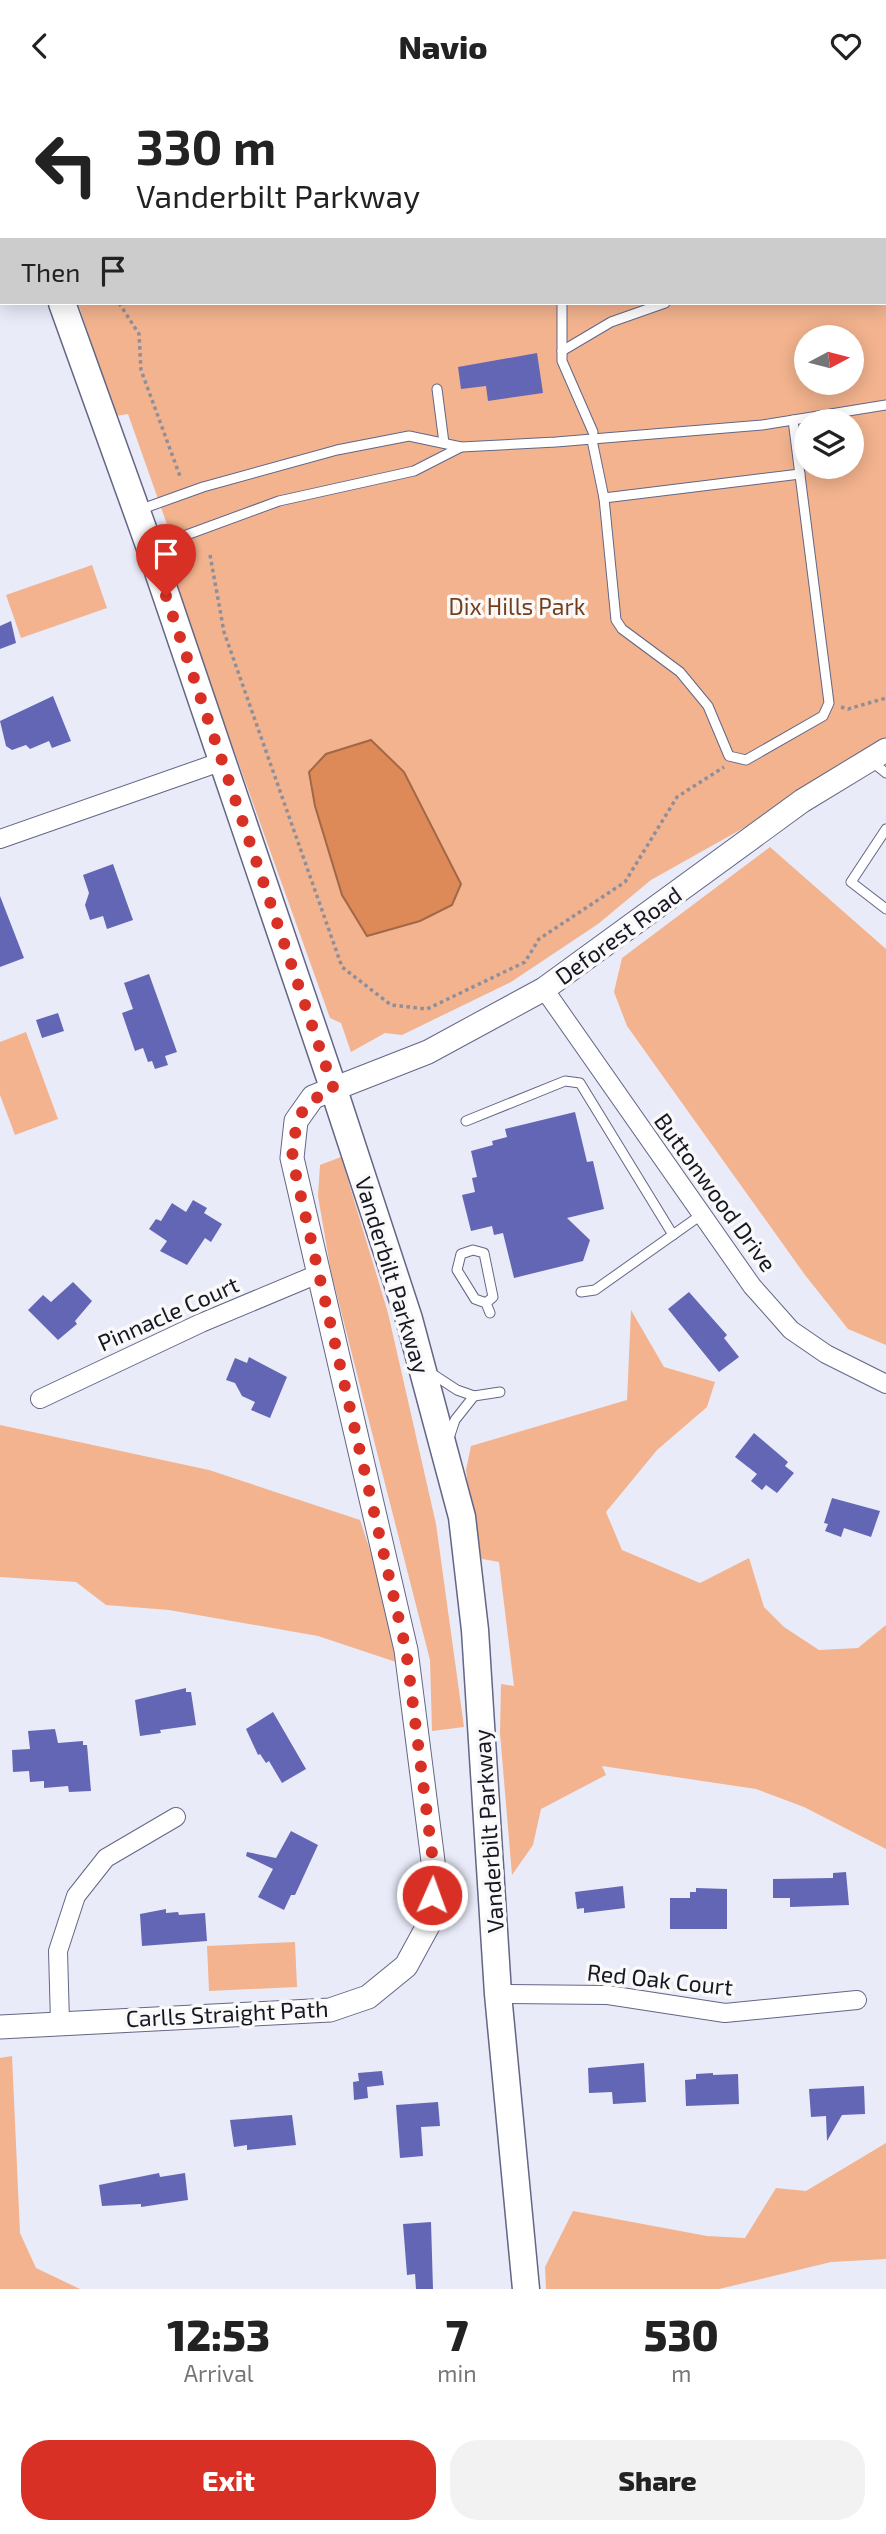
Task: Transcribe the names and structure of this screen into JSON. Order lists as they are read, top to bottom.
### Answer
{
  "streets": {
    "main road": ["Vanderbilt Parkway"],
    "street": [
      "Deforest Road",
      "Buttonwood Drive",
      "Pinnacle Court",
      "Red Oak Court",
      "Carlls Straight Path"
    ]
  },
  "crossings": [
    ["Deforest Road", "Buttonwood Drive"],
    ["Deforest Road", "Vanderbilt Parkway"],
    ["Deforest Road", "Carlls Straight Path"],
    ["Vanderbilt Parkway", "Red Oak Court"],
    ["Vanderbilt Parkway", "Carlls Straight Path"],
    ["Pinnacle Court", "Carlls Straight Path"]
  ],
  "parks": ["Dix Hills Park"],
  "north": "right",
  "page": {
    "header": "Navio",
    "turn": ["330 m", "Vanderbilt Parkway"],
    "then": "Then",
    "eta": [
      "12:53",
      "Arrival",
      "7",
      "min",
      "530",
      "m"
    ],
    "buttons": ["Exit", "Share"]
  }
}
